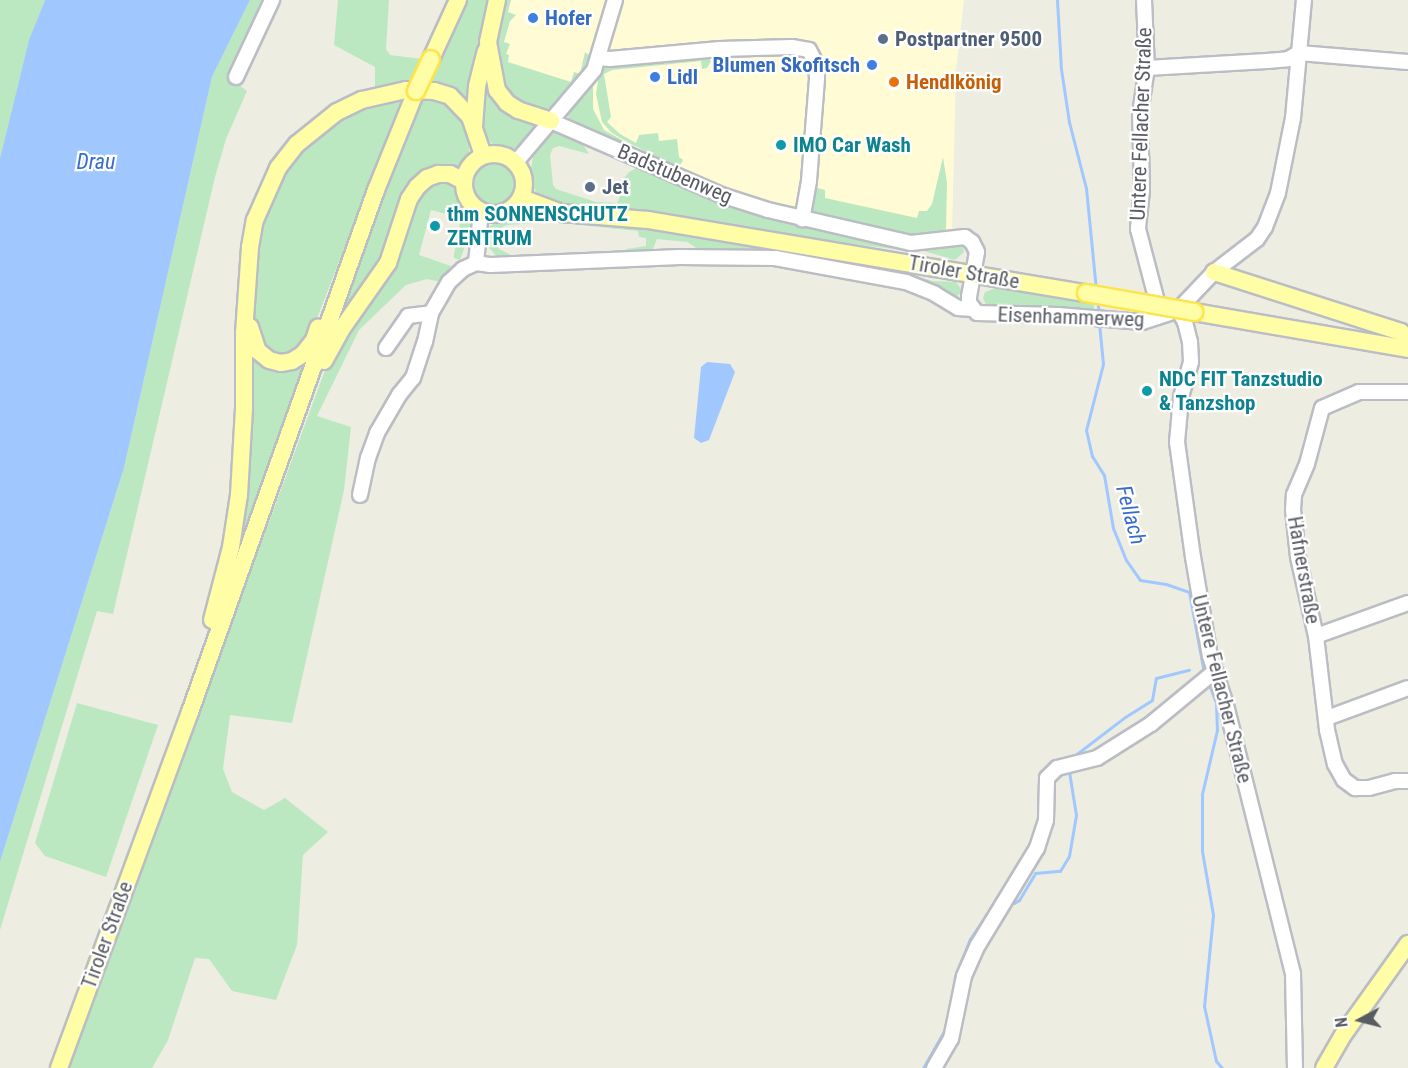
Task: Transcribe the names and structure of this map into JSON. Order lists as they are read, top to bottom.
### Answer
{
  "streets": {
    "main road": ["Tiroler Straße"],
    "street": [
      "Untere Fellacher Straße",
      "Badstubenweg",
      "Eisenhammerweg",
      "Hafnerstraße"
    ]
  },
  "crossings": [
    ["Untere Fellacher Straße", "Tiroler Straße"],
    ["Untere Fellacher Straße", "Eisenhammerweg"],
    ["Badstubenweg", "Tiroler Straße"],
    ["Badstubenweg", "Eisenhammerweg"],
    ["Tiroler Straße", "Eisenhammerweg"]
  ],
  "water": ["Drau", "Fellach"],
  "places": [
    "Hofer",
    "Postpartner 9500",
    "Blumen Skofitsch",
    "Lidl",
    "Hendlkönig",
    "IMO Car Wash",
    "Jet",
    "thm SONNENSCHUTZ ZENTRUM",
    "NDC FIT Tanzstudio & Tanzshop"
  ],
  "north": "left"
}
